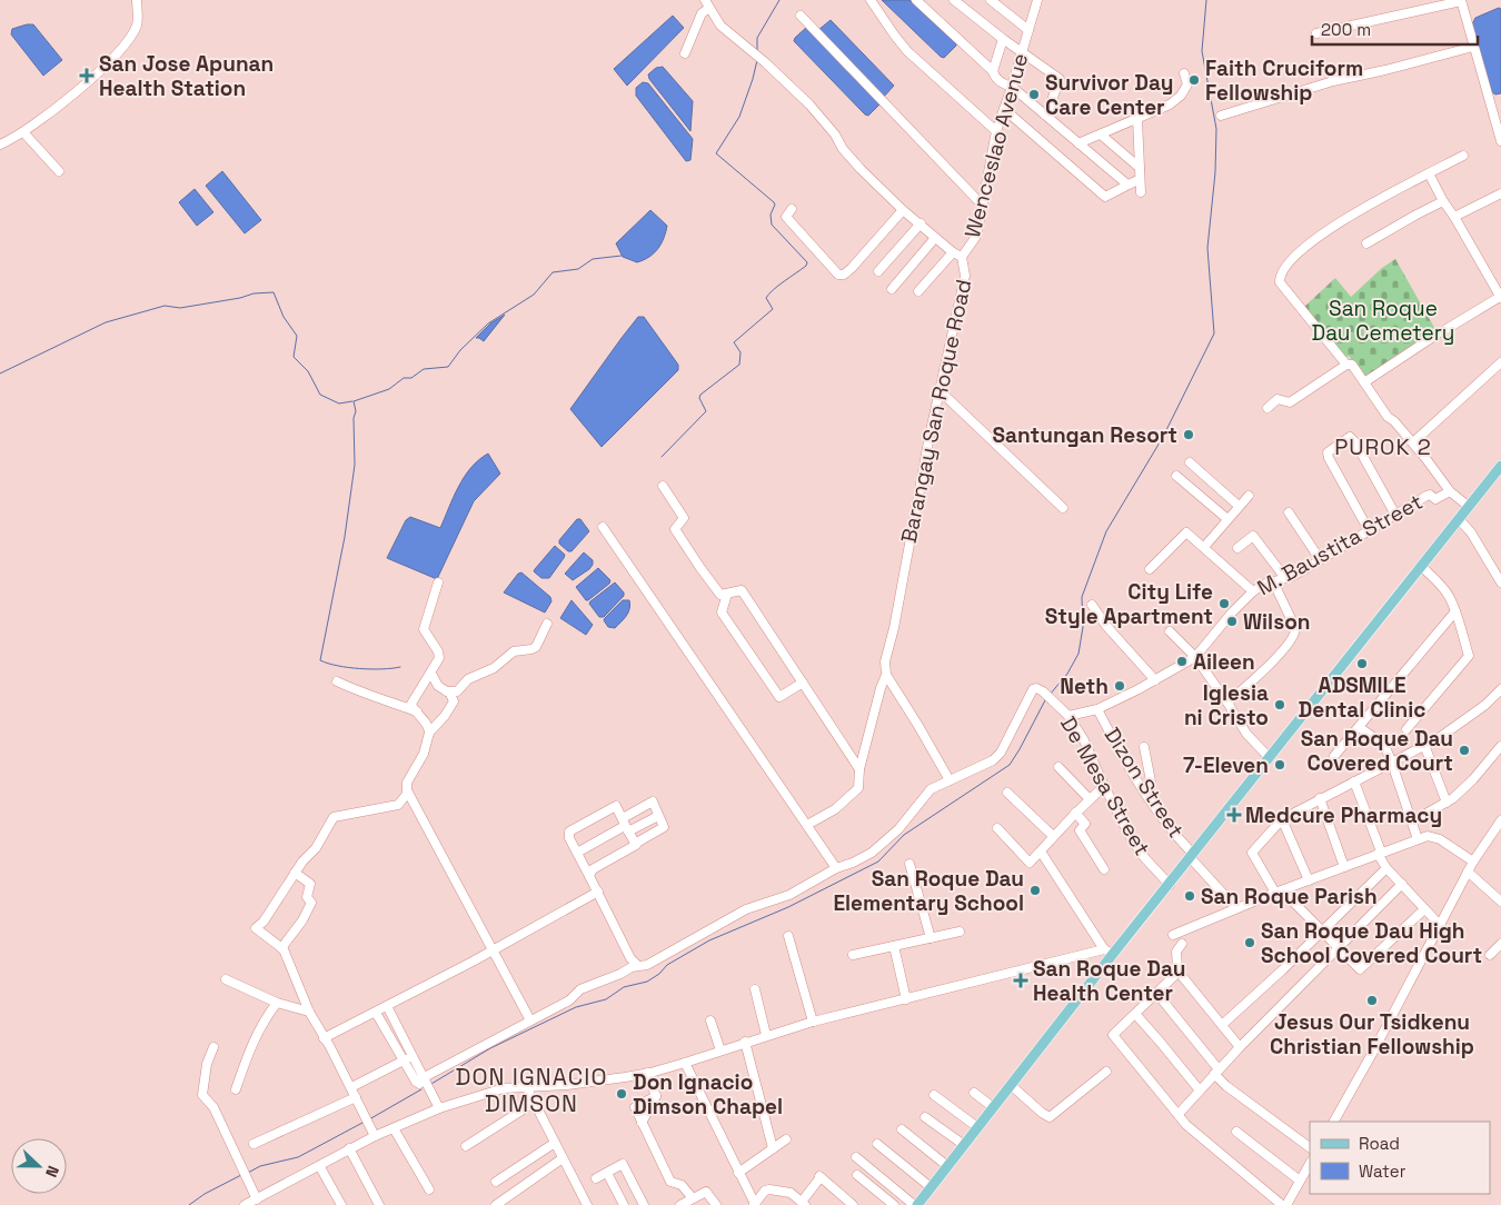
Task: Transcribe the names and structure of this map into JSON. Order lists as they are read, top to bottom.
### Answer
{
  "streets": {
    "street": [
      "Wenceslao Avenue",
      "Barangay San Roque Road",
      "M. Baustita Street",
      "Dizon Street",
      "De Mesa Street"
    ]
  },
  "crossings": [
    ["Wenceslao Avenue", "Barangay San Roque Road"],
    ["M. Baustita Street", "Dizon Street"],
    ["M. Baustita Street", "De Mesa Street"]
  ],
  "districts": ["PUROK 2", "DON IGNACIO DIMSON"],
  "parks": ["San Roque Dau Cemetery"],
  "places": {
    "health": ["San Jose Apunan Health Station", "Medcure Pharmacy", "San Roque Dau Health Center"],
    "other": [
      "Faith Cruciform Fellowship",
      "Survivor Day Care Center",
      "Santungan Resort",
      "City Life Style Apartment",
      "Wilson",
      "Aileen",
      "ADSMILE Dental Clinic",
      "Neth",
      "Iglesia ni Cristo",
      "San Roque Dau Covered Court",
      "7-Eleven",
      "San Roque Dau Elementary School",
      "San Roque Parish",
      "San Roque Dau High School Covered Court",
      "Jesus Our Tsidkenu Christian Fellowship",
      "Don Ignacio Dimson Chapel"
    ]
  },
  "legend": ["Road", "Water"],
  "scale_bar": "200 m",
  "north": "right"
}
